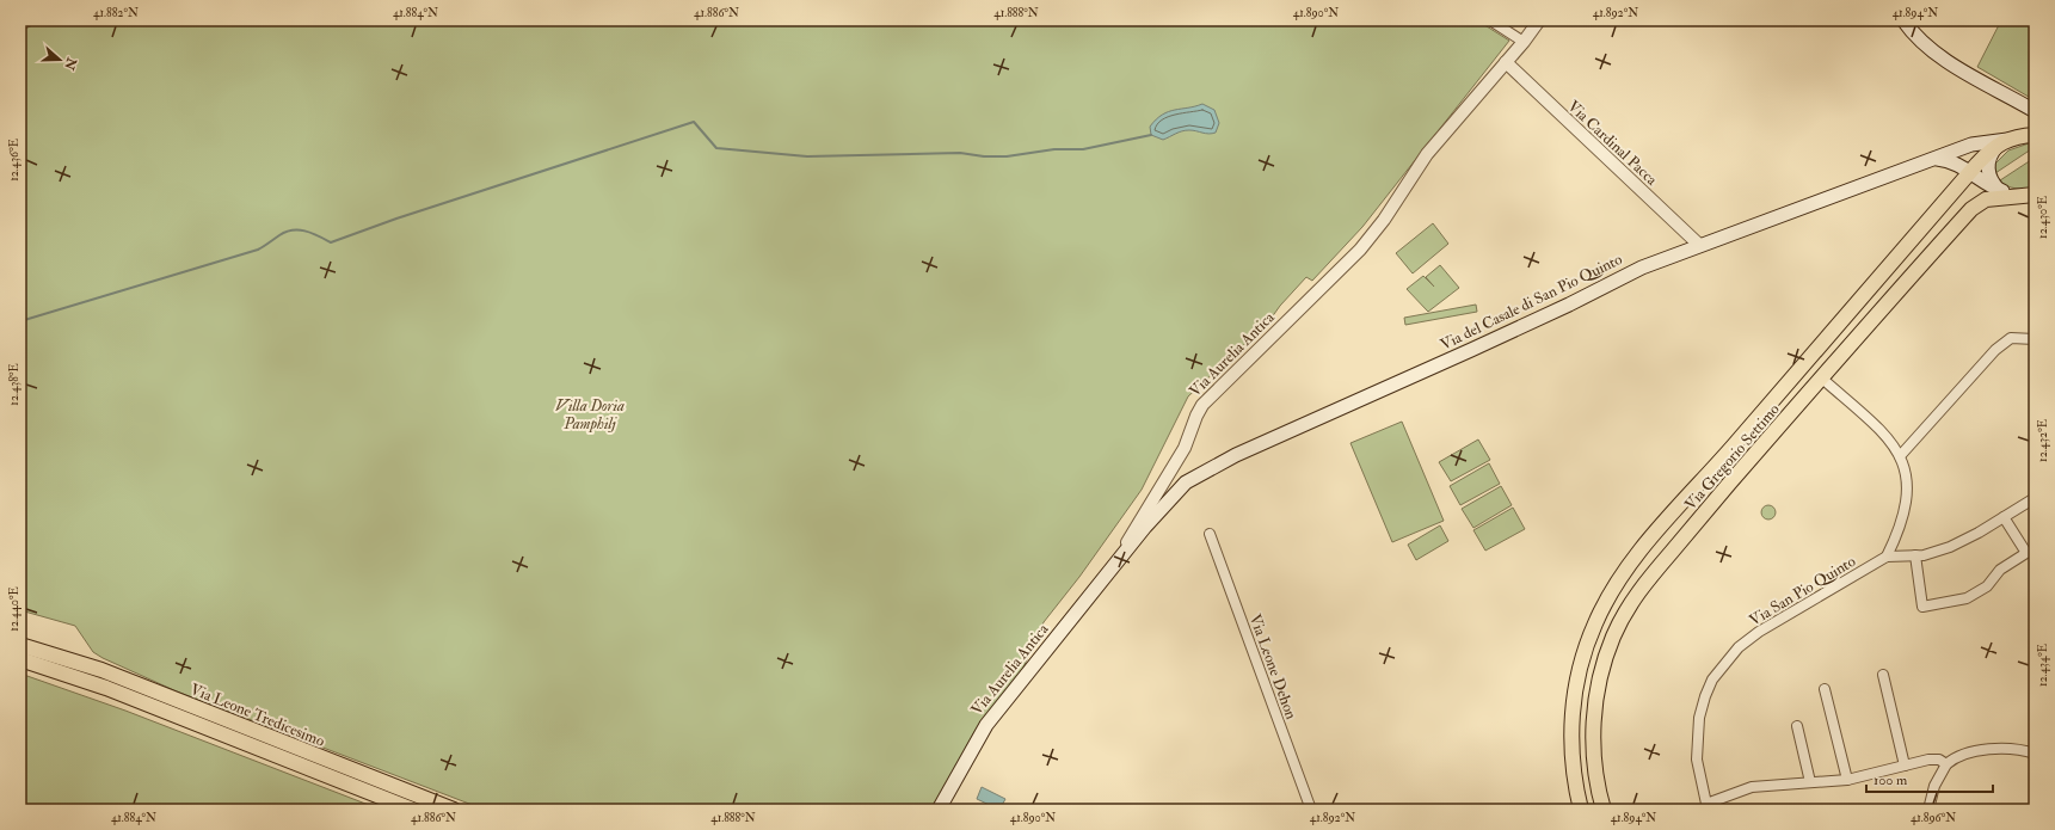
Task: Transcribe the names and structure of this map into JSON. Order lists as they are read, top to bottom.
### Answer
{
  "streets": {
    "main road": [
      "Via del Casale di San Pio Quinto",
      "Via Aurelia Antica",
      "Via Gregorio Settimo",
      "Via Leone Tredicesimo"
    ],
    "street": ["Via Cardinal Pacca", "Via San Pio Quinto", "Via Leone Dehon"]
  },
  "crossings": [
    ["Via Cardinal Pacca", "Via del Casale di San Pio Quinto"],
    ["Via Cardinal Pacca", "Via Aurelia Antica"],
    ["Via del Casale di San Pio Quinto", "Via Aurelia Antica"],
    ["Via del Casale di San Pio Quinto", "Via Gregorio Settimo"]
  ],
  "parks": ["Villa Doria Pamphilj"],
  "scale_bar": "100 m",
  "north": "right",
  "coordinates": [
    "41.882°N",
    "41.884°N",
    "41.886°N",
    "41.888°N",
    "41.890°N",
    "41.892°N",
    "41.894°N",
    "12.436°E",
    "12.430°E",
    "12.438°E",
    "12.432°E",
    "12.440°E",
    "12.434°E",
    "41.896°N"
  ]
}
